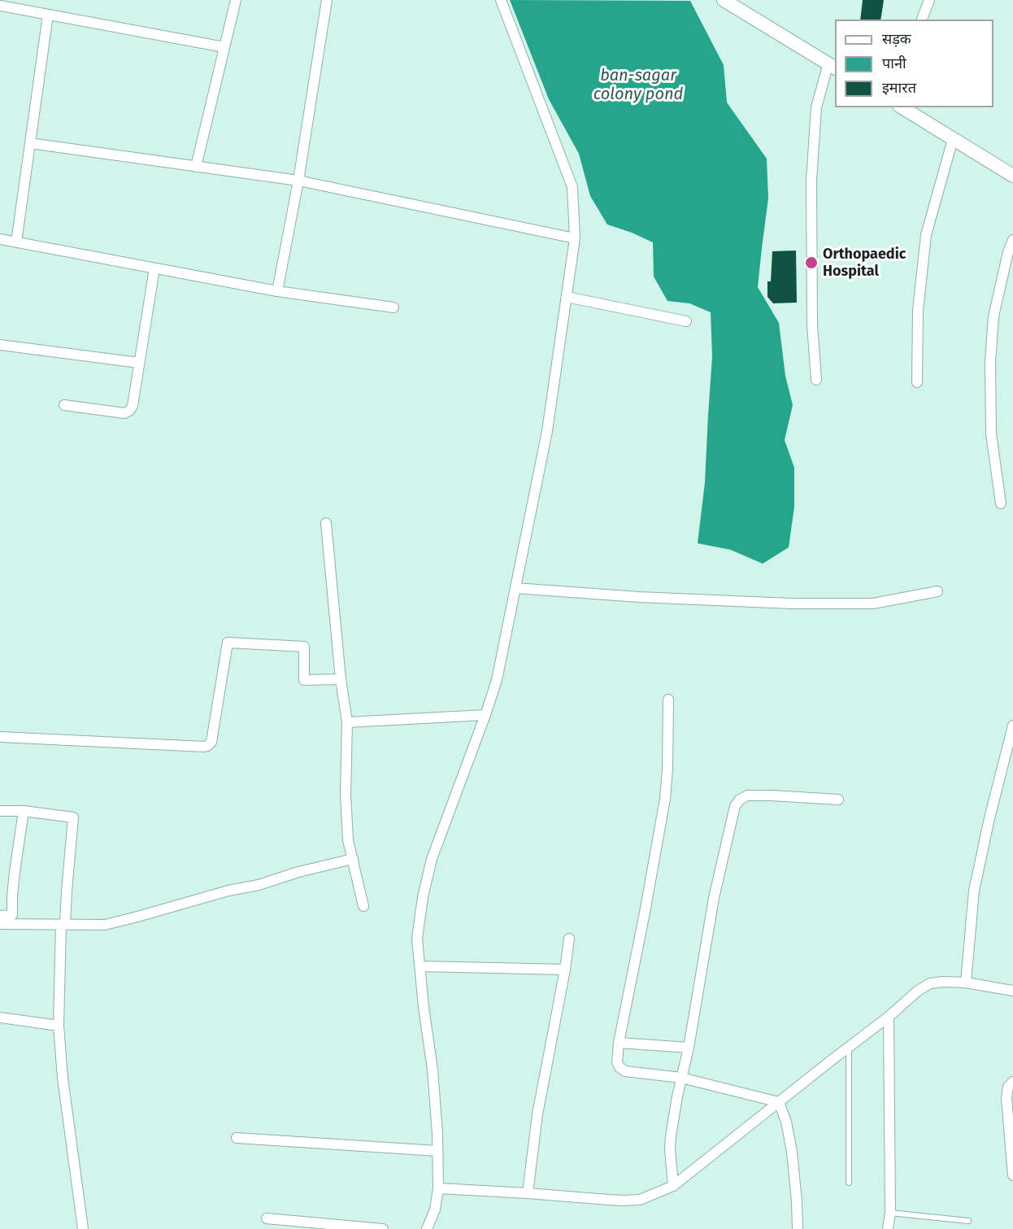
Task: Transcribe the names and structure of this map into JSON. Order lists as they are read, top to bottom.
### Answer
{
  "water": ["ban-sagar colony pond"],
  "places": ["Orthopaedic Hospital"],
  "legend": ["सड़क", "पानी", "इमारत"]
}
